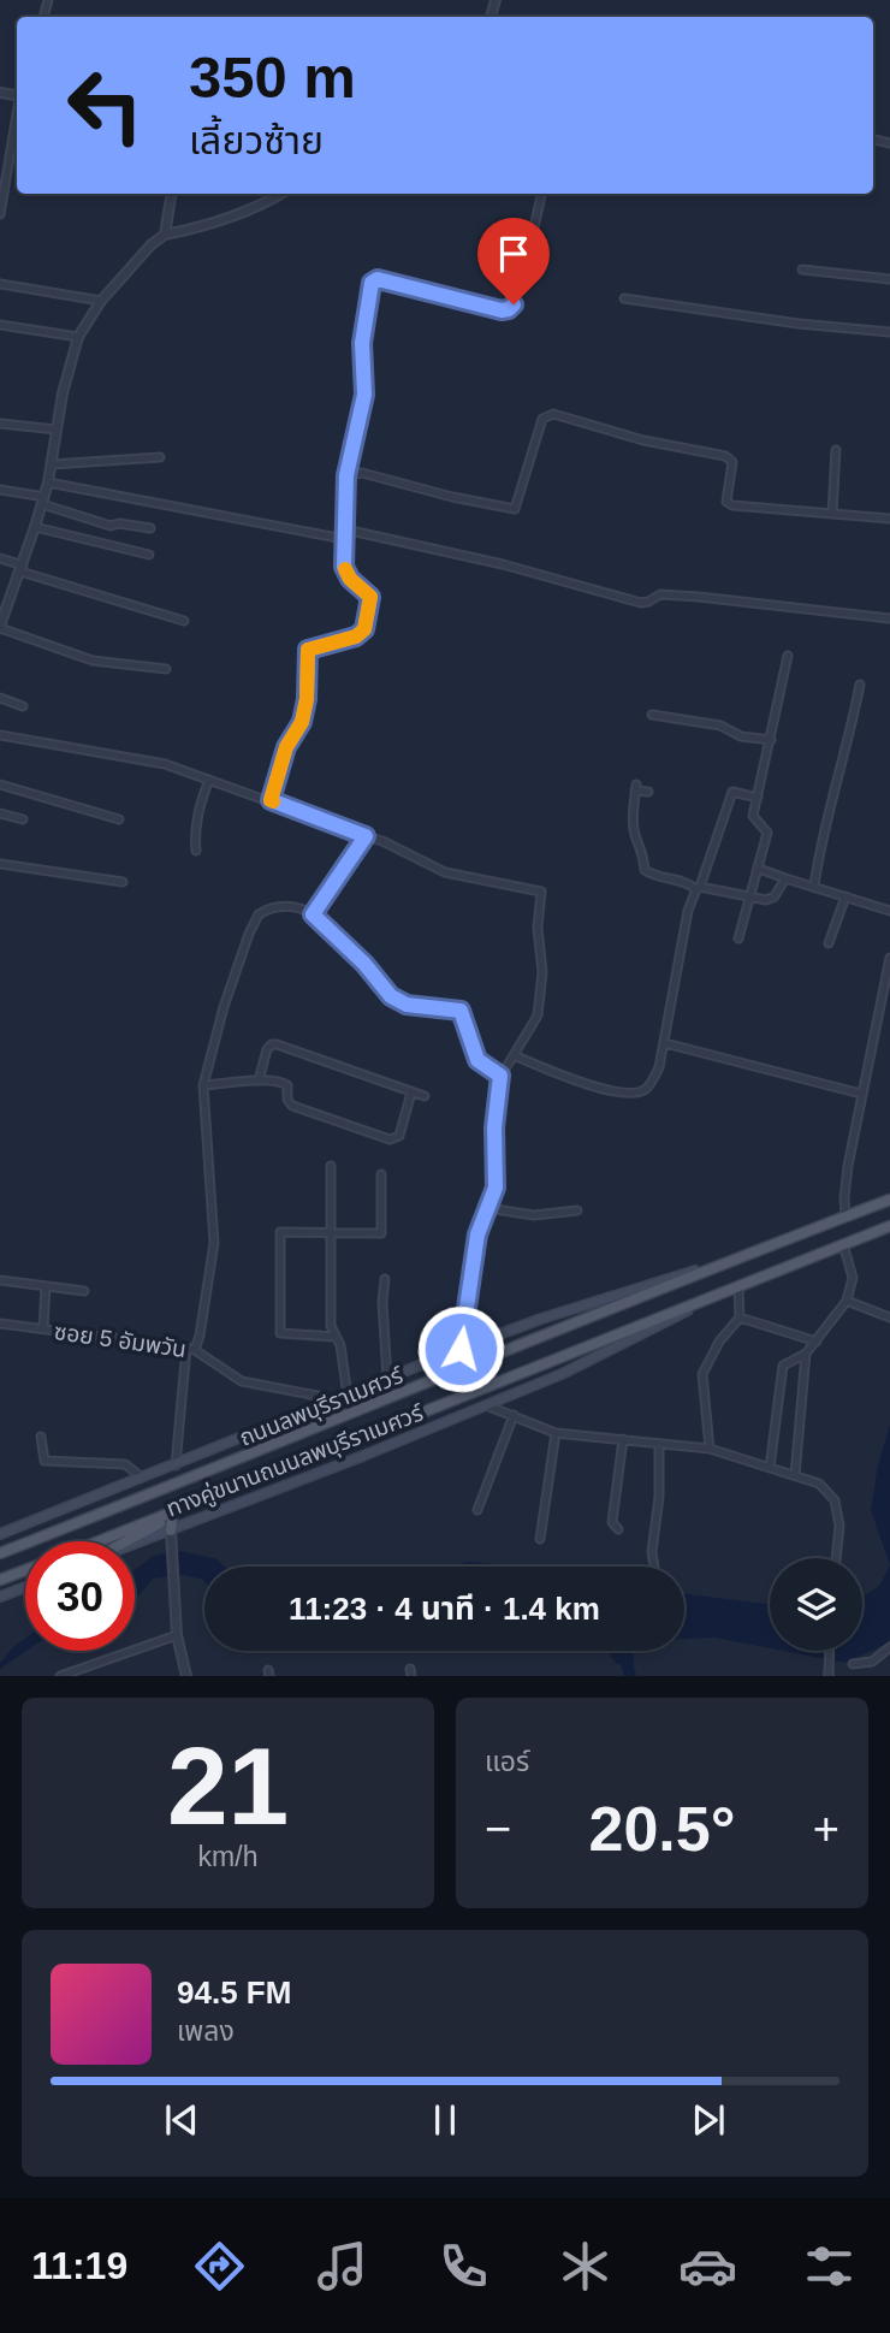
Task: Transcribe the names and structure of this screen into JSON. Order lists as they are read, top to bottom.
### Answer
{
  "streets": {
    "main road": ["ถนนลพบุรีราเมศวร์", "ทางคู่ขนานถนนลพบุรีราเมศวร์"],
    "street": ["ซอย 5 อัมพวัน"]
  },
  "crossings": [
    ["ซอย 5 อัมพวัน", "ทางคู่ขนานถนนลพบุรีราเมศวร์"],
    ["ถนนลพบุรีราเมศวร์", "ทางคู่ขนานถนนลพบุรีราเมศวร์"]
  ],
  "page": {
    "turn": ["350 m", "เลี้ยวซ้าย"],
    "limit": "30",
    "trip": "11:23 · 4 นาที · 1.4 km",
    "tile": [
      ["21", "km/h"],
      "แอร์"
    ],
    "heat": ["−", "20.5°", "+"],
    "song": ["94.5 FM", "เพลง"],
    "tabs": "11:19"
  }
}
